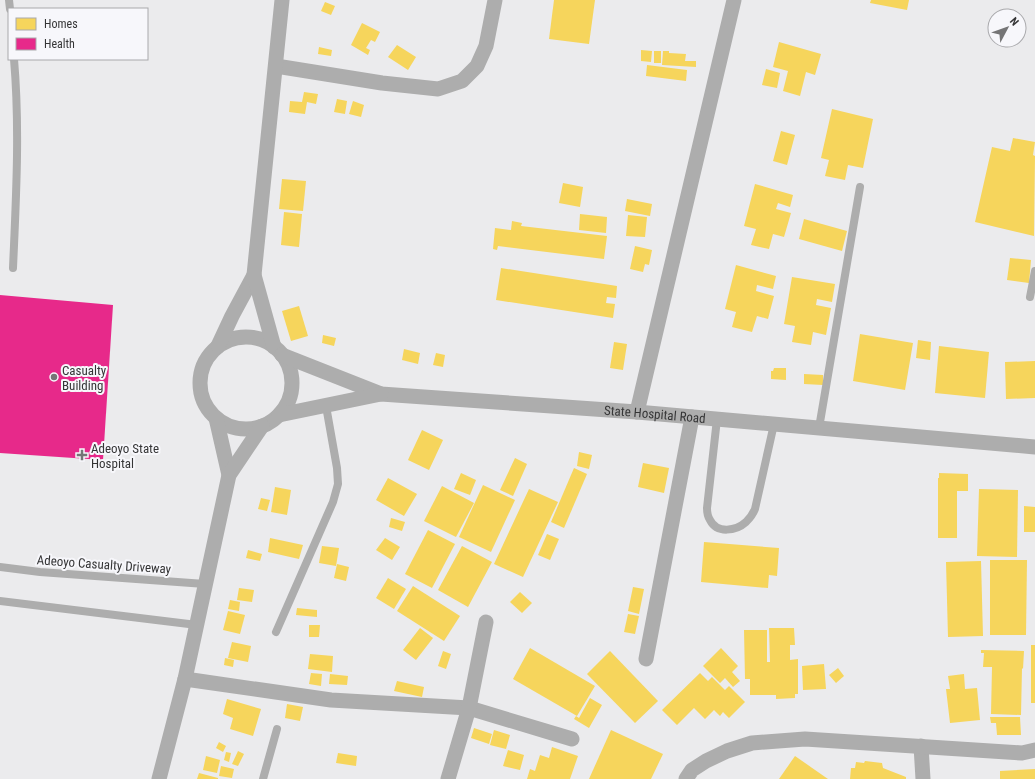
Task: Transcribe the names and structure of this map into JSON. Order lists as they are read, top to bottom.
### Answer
{
  "streets": {
    "street": ["State Hospital Road"],
    "lane": ["Adeoyo Casualty Driveway"]
  },
  "places": {
    "other": ["Casualty Building"],
    "health": ["Adeoyo State Hospital"]
  },
  "legend": ["Homes", "Health"],
  "north": "top right"
}
